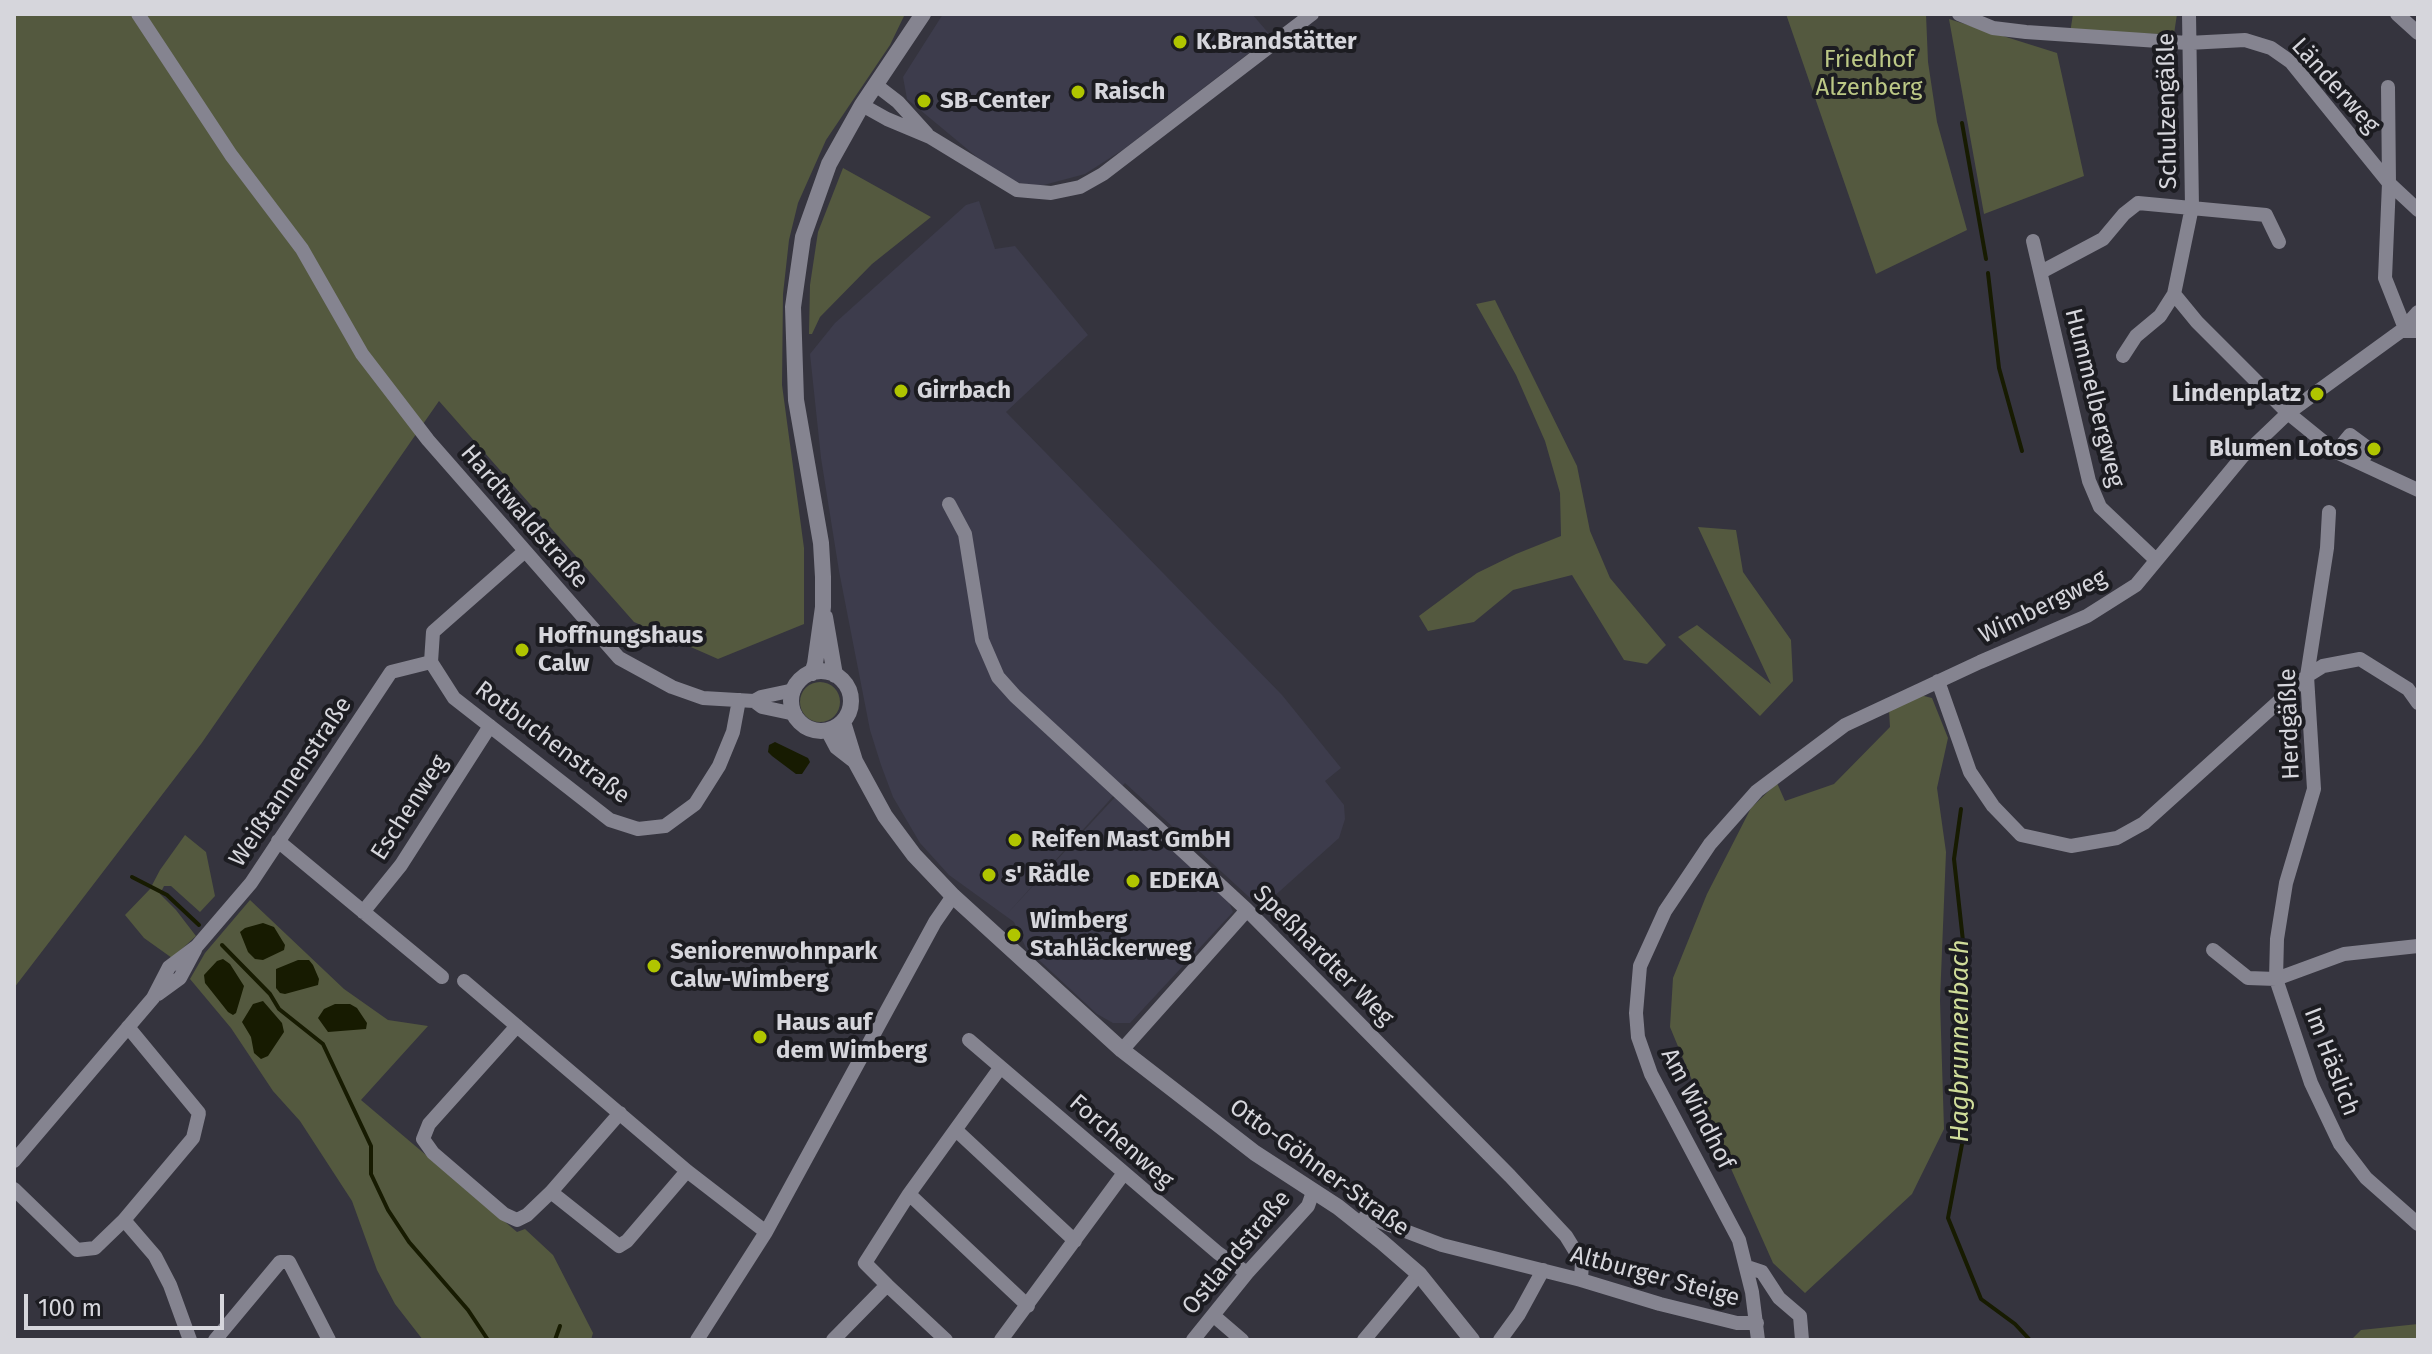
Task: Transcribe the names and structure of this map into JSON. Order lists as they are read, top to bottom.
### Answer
{
  "streets": {
    "street": [
      "Länderweg",
      "Schulzengäßle",
      "Hummelbergweg",
      "Hardtwaldstraße",
      "Wimbergweg",
      "Herdgäßle",
      "Rotbuchenstraße",
      "Weißtannenstraße",
      "Eschenweg",
      "Speßhardter Weg",
      "Im Häslich",
      "Am Windhof",
      "Forchenweg",
      "Otto-Göhner-Straße",
      "Ostlandstraße",
      "Altburger Steige"
    ]
  },
  "crossings": [
    ["Länderweg", "Schulzengäßle"],
    ["Hummelbergweg", "Wimbergweg"],
    ["Hardtwaldstraße", "Rotbuchenstraße"],
    ["Hardtwaldstraße", "Otto-Göhner-Straße"],
    ["Wimbergweg", "Am Windhof"],
    ["Herdgäßle", "Im Häslich"],
    ["Rotbuchenstraße", "Weißtannenstraße"],
    ["Rotbuchenstraße", "Eschenweg"],
    ["Speßhardter Weg", "Altburger Steige"],
    ["Am Windhof", "Altburger Steige"],
    ["Forchenweg", "Ostlandstraße"],
    ["Otto-Göhner-Straße", "Ostlandstraße"],
    ["Otto-Göhner-Straße", "Altburger Steige"]
  ],
  "water": ["Hagbrunnenbach"],
  "parks": ["Friedhof Alzenberg"],
  "places": [
    "K.Brandstätter",
    "Raisch",
    "SB-Center",
    "Girrbach",
    "Lindenplatz",
    "Blumen Lotos",
    "Hoffnungshaus Calw",
    "Reifen Mast GmbH",
    "s' Rädle",
    "EDEKA",
    "Wimberg Stahläckerweg",
    "Seniorenwohnpark Calw-Wimberg",
    "Haus auf dem Wimberg"
  ],
  "scale_bar": "100 m"
}
